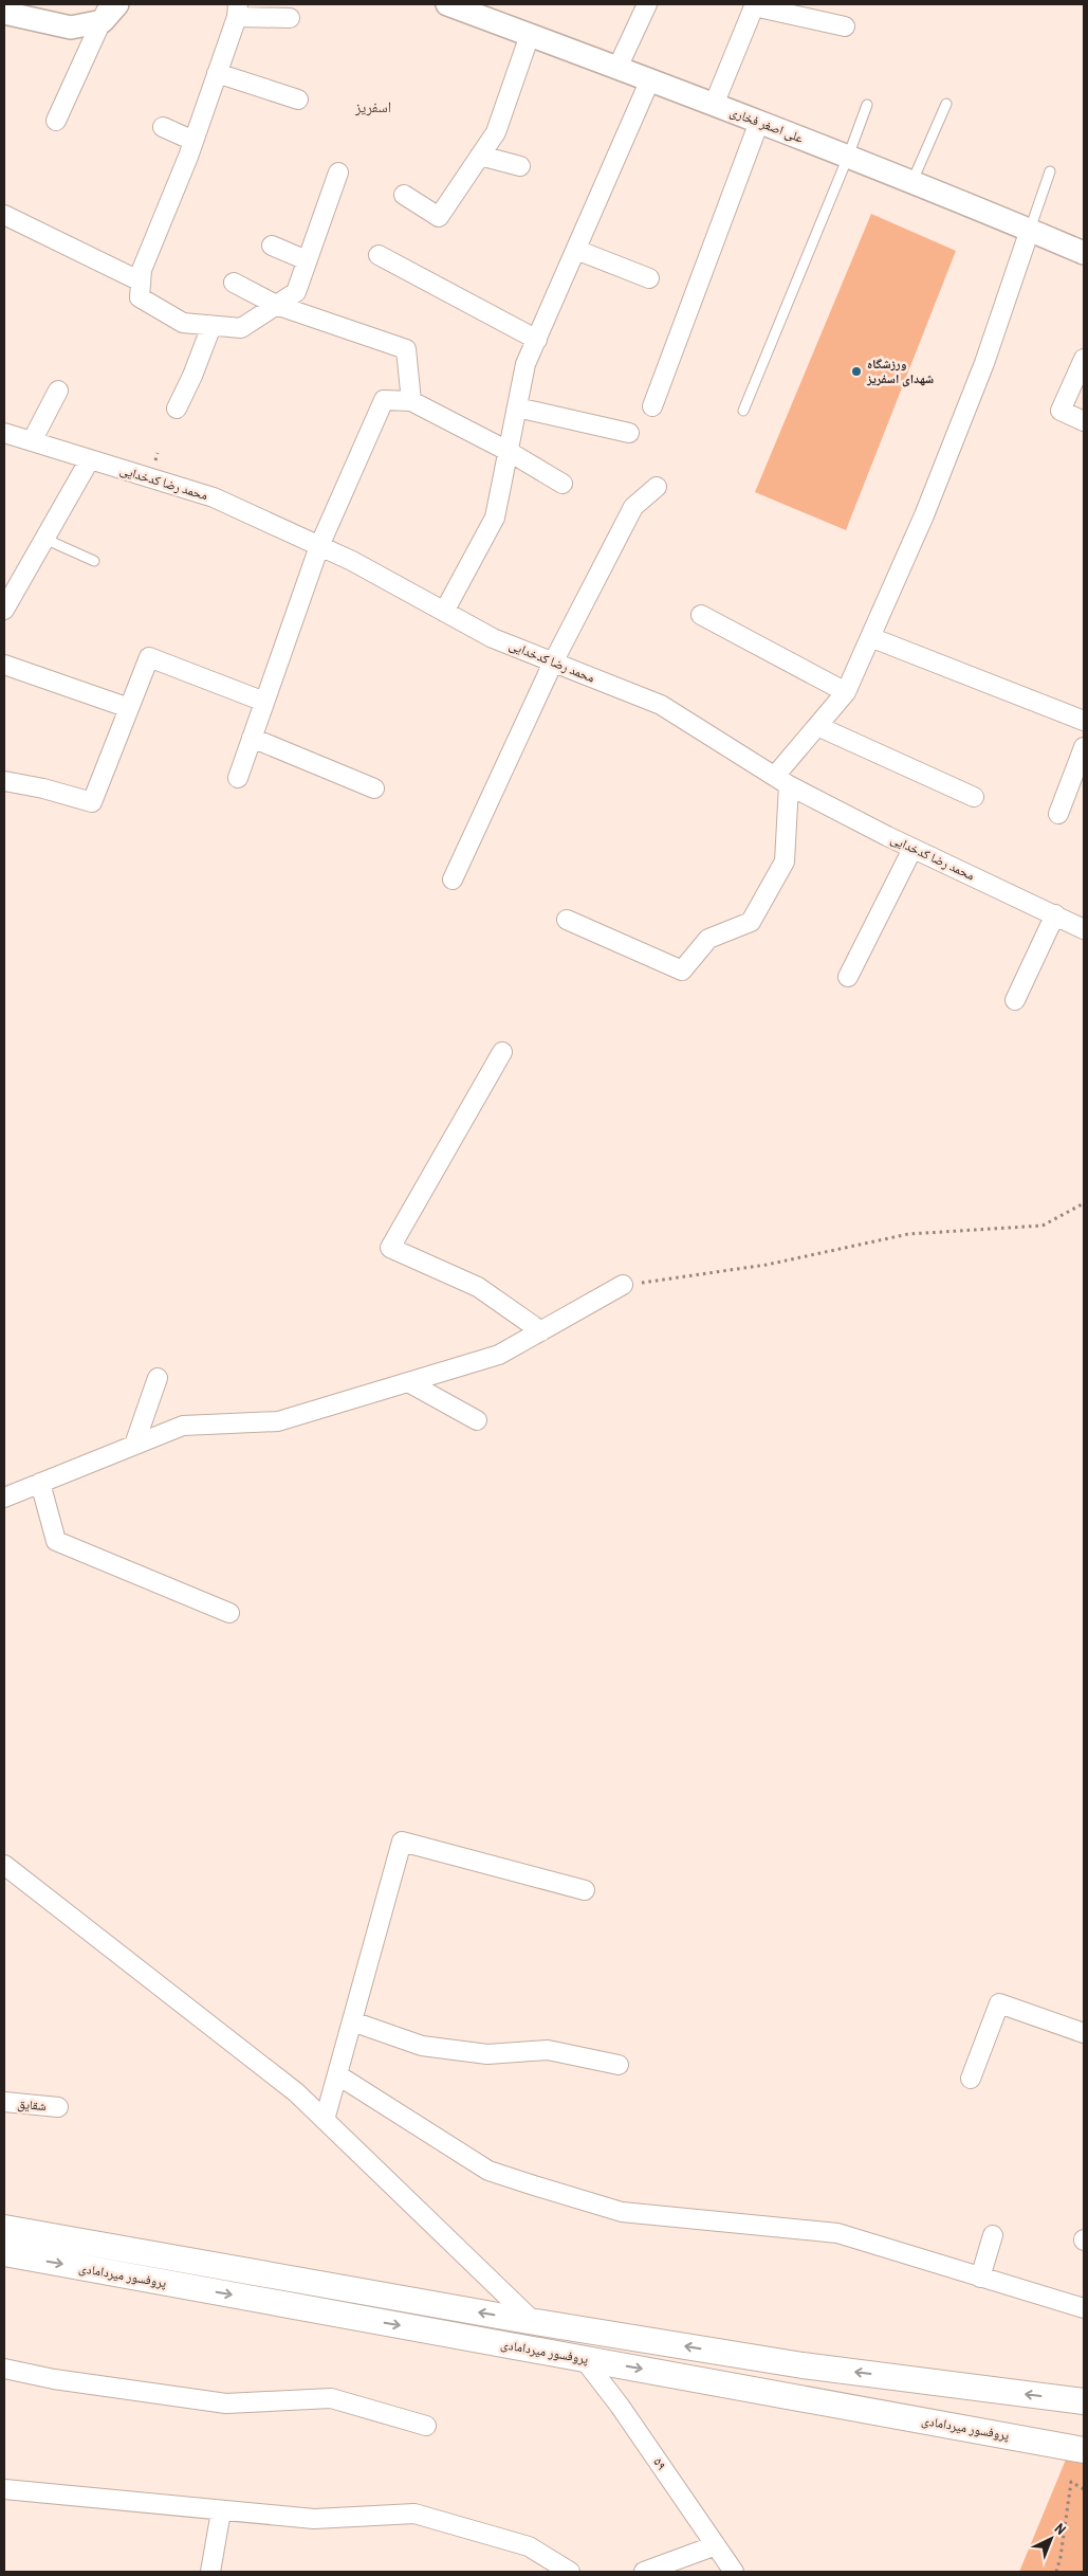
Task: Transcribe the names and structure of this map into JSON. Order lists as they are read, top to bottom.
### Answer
{
  "streets": {
    "main road": ["پروفسور میردامادی"],
    "street": [
      "علی اصغر فخاری",
      "محمد رضا کدخدایی",
      "شقایق",
      "۵۹"
    ]
  },
  "crossings": [
    ["پروفسور میردامادی", "۵۹"]
  ],
  "districts": ["اسفریز"],
  "places": ["ورزشگاه شهدای اسفریز"],
  "north": "top right"
}
